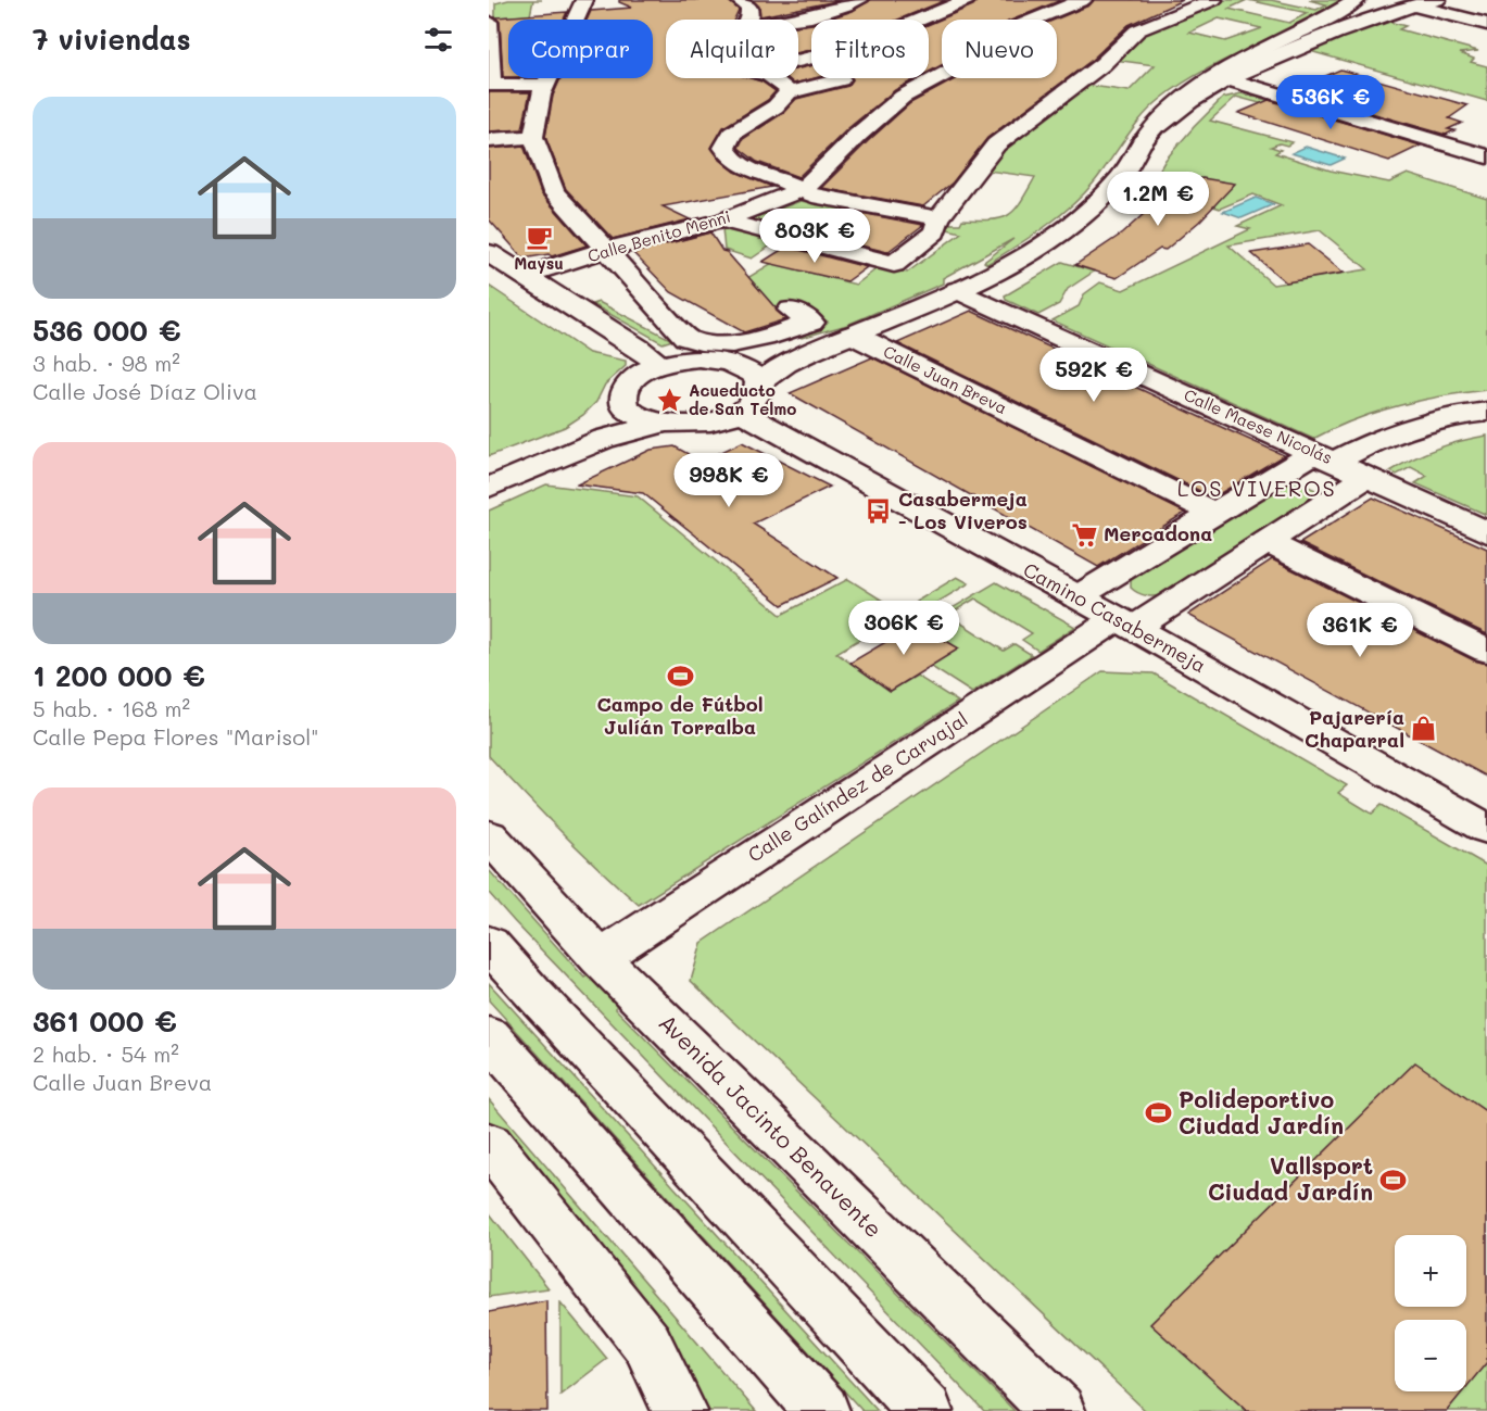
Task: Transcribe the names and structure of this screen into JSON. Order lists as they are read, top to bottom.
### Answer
{
  "streets": {
    "main road": [
      "Calle Benito Menni",
      "Calle Juan Breva",
      "Calle Maese Nicolás",
      "Camino Casabermeja",
      "Calle Galíndez de Carvajal",
      "Avenida Jacinto Benavente"
    ]
  },
  "crossings": [
    ["Calle Maese Nicolás", "Calle Galíndez de Carvajal"],
    ["Camino Casabermeja", "Calle Galíndez de Carvajal"],
    ["Calle Galíndez de Carvajal", "Avenida Jacinto Benavente"]
  ],
  "districts": ["LOS VIVEROS"],
  "places": {
    "cafe": ["Maysu"],
    "place": ["Acueducto de San Telmo"],
    "bus stop": ["Casabermeja - Los Viveros"],
    "supermarket": ["Mercadona"],
    "sports": ["Campo de Fútbol Julíán Torralba", "Polideportivo Ciudad Jardín", "Vallsport Ciudad Jardín"],
    "shop": ["Pajarería Chaparral"]
  },
  "page": {
    "heading": "7 viviendas",
    "chip": [
      "Comprar",
      "Alquilar",
      "Filtros",
      "Nuevo"
    ],
    "price": [
      "536K €",
      "1.2M €",
      "803K €",
      "592K €",
      "998K €",
      "306K €",
      "361K €"
    ],
    "list": [
      {
        "name": "536 000 €",
        "note": "3 hab. · 98 m² · Calle José Díaz Oliva"
      },
      {
        "name": "1 200 000 €",
        "note": "5 hab. · 168 m² · Calle Pepa Flores \"Marisol\""
      },
      {
        "name": "361 000 €",
        "note": "2 hab. · 54 m² · Calle Juan Breva"
      }
    ],
    "map_buttons": ["+", "−"]
  }
}
